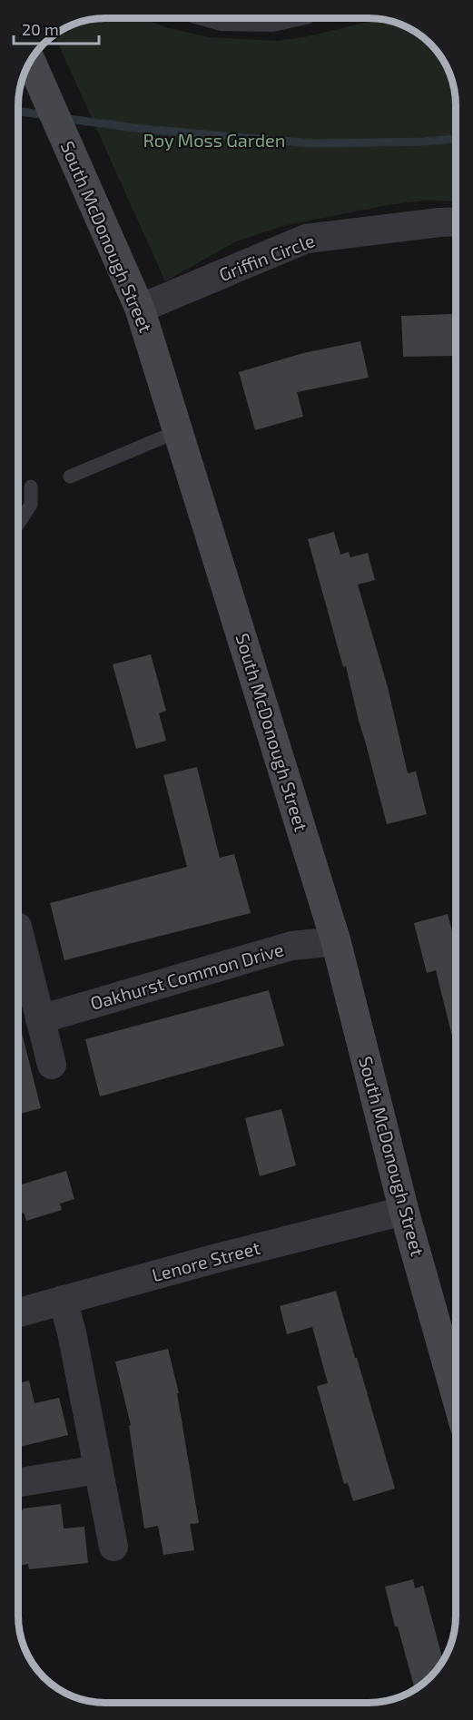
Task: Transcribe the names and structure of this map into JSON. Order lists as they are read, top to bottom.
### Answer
{
  "streets": {
    "street": [
      "South McDonough Street",
      "Griffin Circle",
      "Oakhurst Common Drive",
      "Lenore Street"
    ]
  },
  "crossings": [
    ["South McDonough Street", "Griffin Circle"],
    ["South McDonough Street", "Oakhurst Common Drive"],
    ["South McDonough Street", "Lenore Street"]
  ],
  "parks": ["Roy Moss Garden"],
  "scale_bar": "20 m"
}
